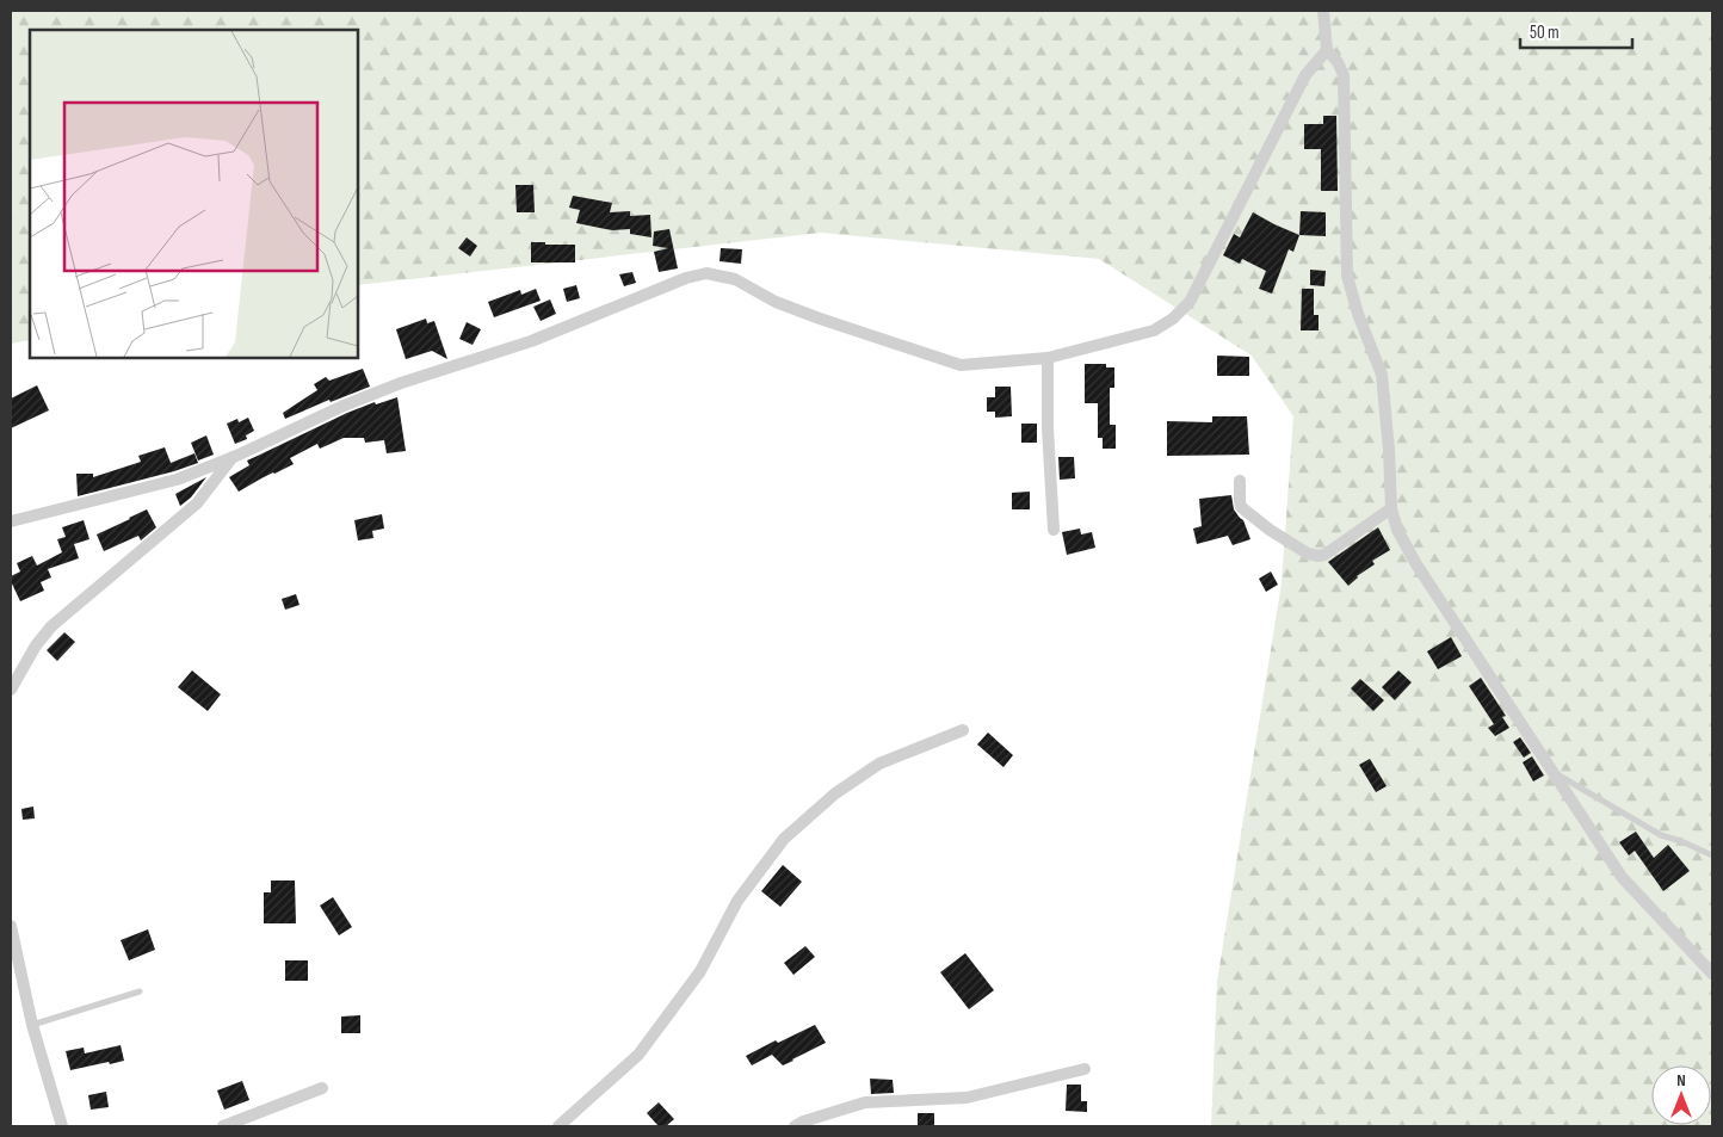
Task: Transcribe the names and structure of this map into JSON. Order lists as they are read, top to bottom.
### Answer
{
  "scale_bar": "50 m",
  "north": "top"
}
